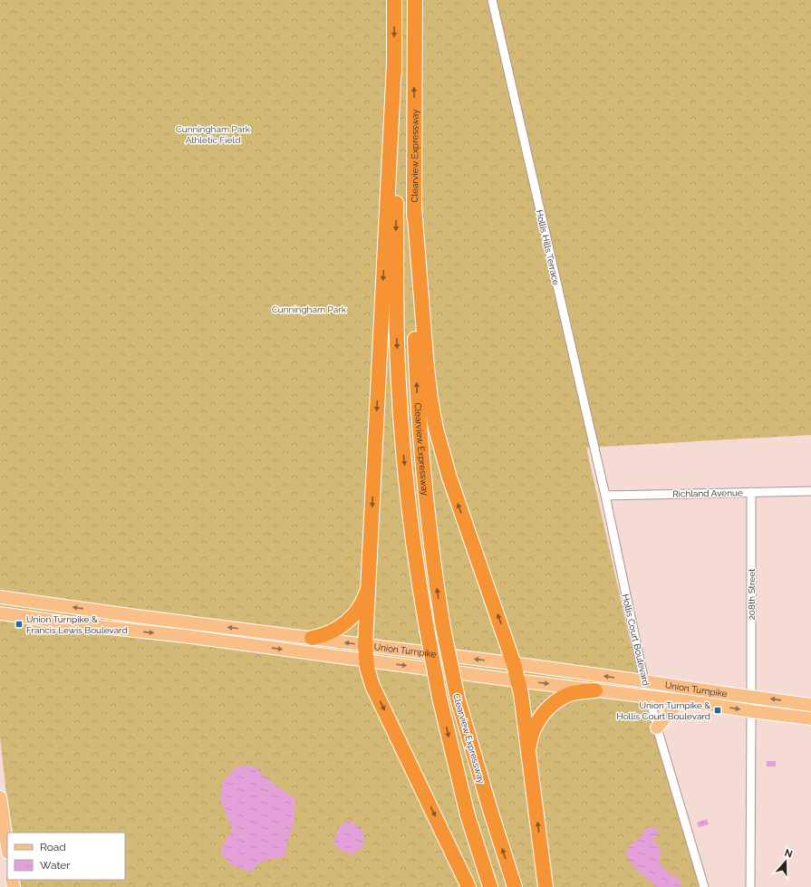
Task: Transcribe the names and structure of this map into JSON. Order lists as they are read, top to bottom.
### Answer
{
  "streets": {
    "highway": ["Clearview Expressway"],
    "main road": ["Union Turnpike"],
    "street": [
      "Hollis Hills Terrace",
      "Richland Avenue",
      "208th Street",
      "Hollis Court Boulevard"
    ]
  },
  "crossings": [
    ["Hollis Hills Terrace", "Richland Avenue"],
    ["Hollis Hills Terrace", "Hollis Court Boulevard"],
    ["Richland Avenue", "208th Street"],
    ["Richland Avenue", "Hollis Court Boulevard"],
    ["208th Street", "Union Turnpike"],
    ["Hollis Court Boulevard", "Union Turnpike"]
  ],
  "parks": ["Cunningham Park Athletic Field", "Cunningham Park"],
  "places": {
    "transit": ["Union Turnpike & Francis Lewis Boulevard", "Union Turnpike & Hollis Court Boulevard"]
  },
  "legend": ["Road", "Water"],
  "north": "top"
}
